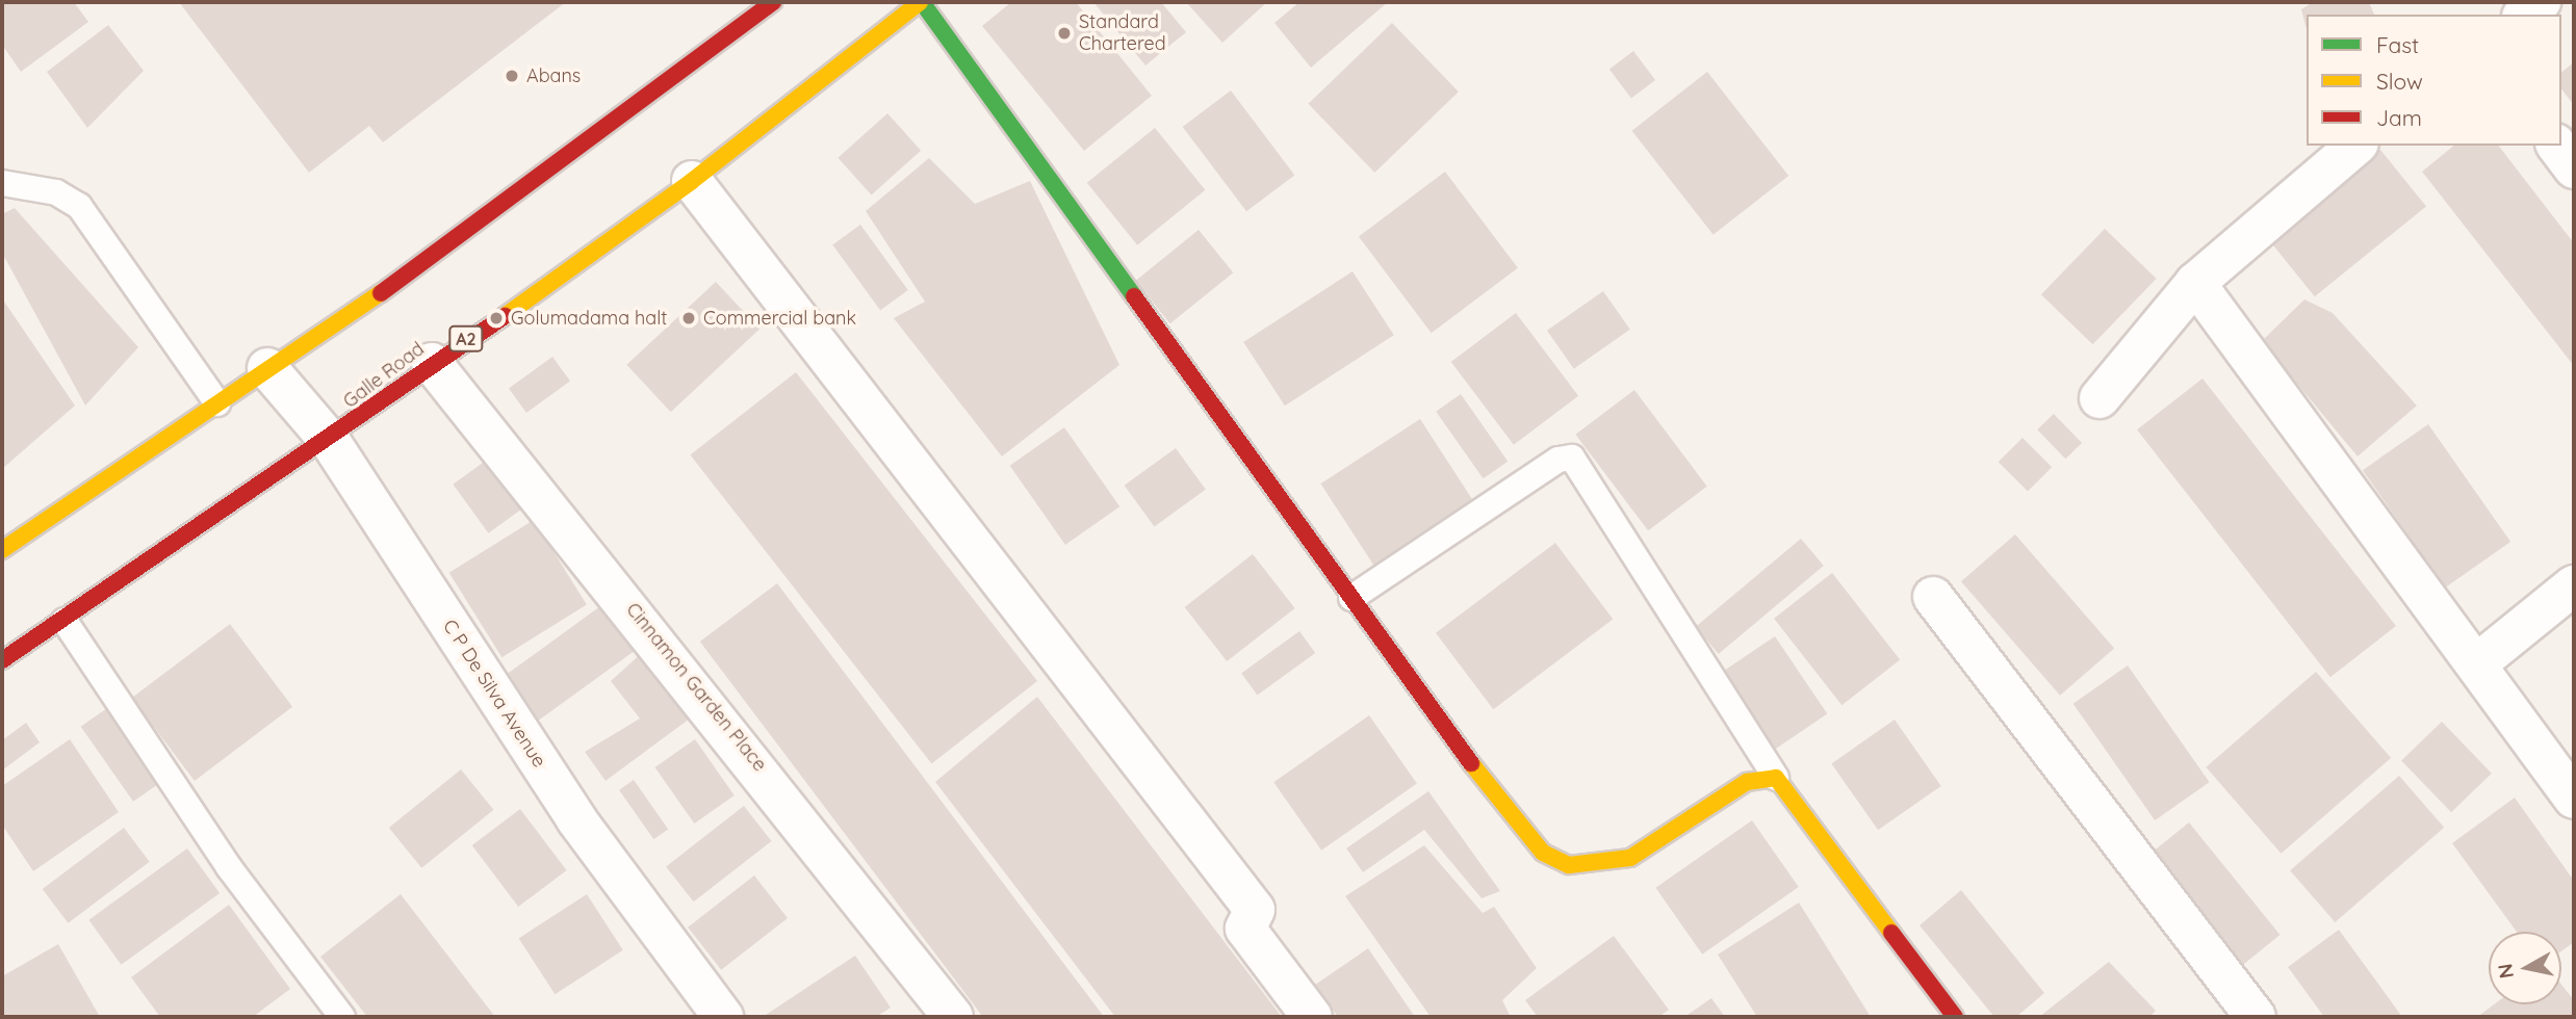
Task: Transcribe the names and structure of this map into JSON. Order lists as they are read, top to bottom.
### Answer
{
  "streets": {
    "main road": ["A2", "Galle Road"],
    "street": ["Cinnamon Garden Place", "C P De Silva Avenue"]
  },
  "crossings": [
    ["Galle Road", "Cinnamon Garden Place"],
    ["Galle Road", "C P De Silva Avenue"]
  ],
  "places": [
    "Standard Chartered",
    "Abans",
    "Golumadama halt",
    "Commercial bank"
  ],
  "legend": ["Fast", "Slow", "Jam"],
  "north": "left"
}
